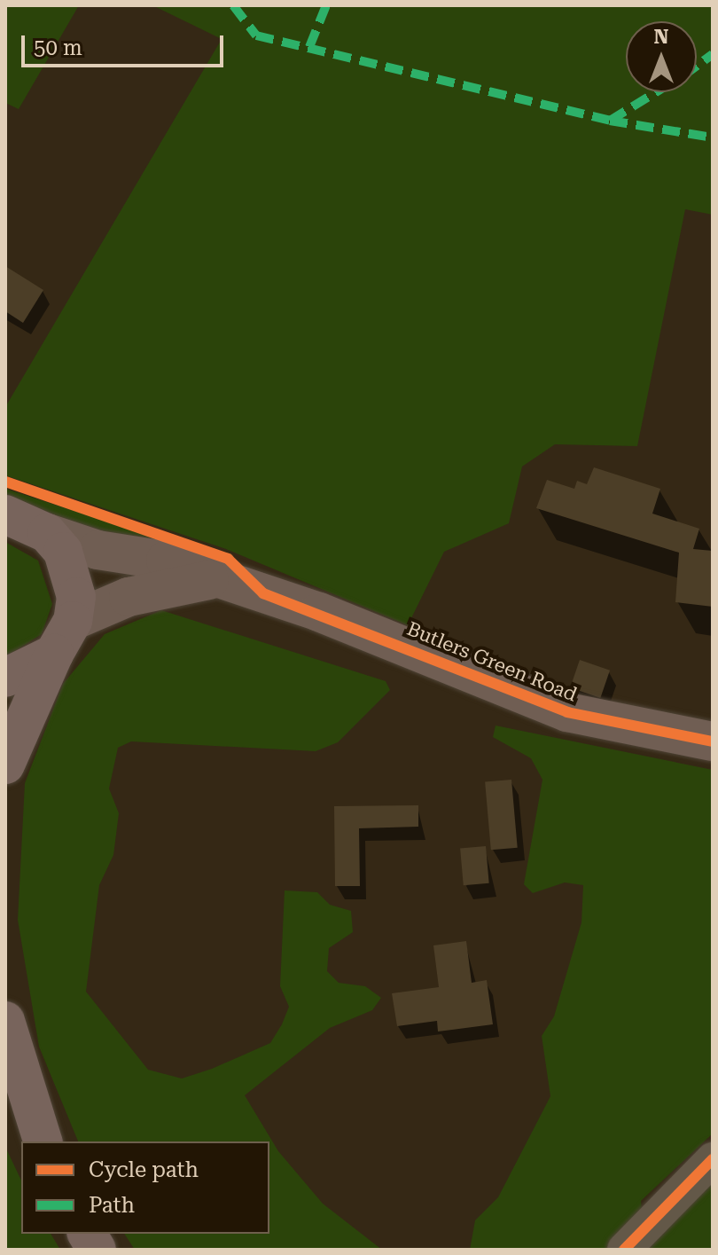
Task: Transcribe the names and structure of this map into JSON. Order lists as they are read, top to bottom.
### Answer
{
  "streets": {
    "main road": ["Butlers Green Road"]
  },
  "legend": ["Cycle path", "Path"],
  "scale_bar": "50 m",
  "north": "top"
}
